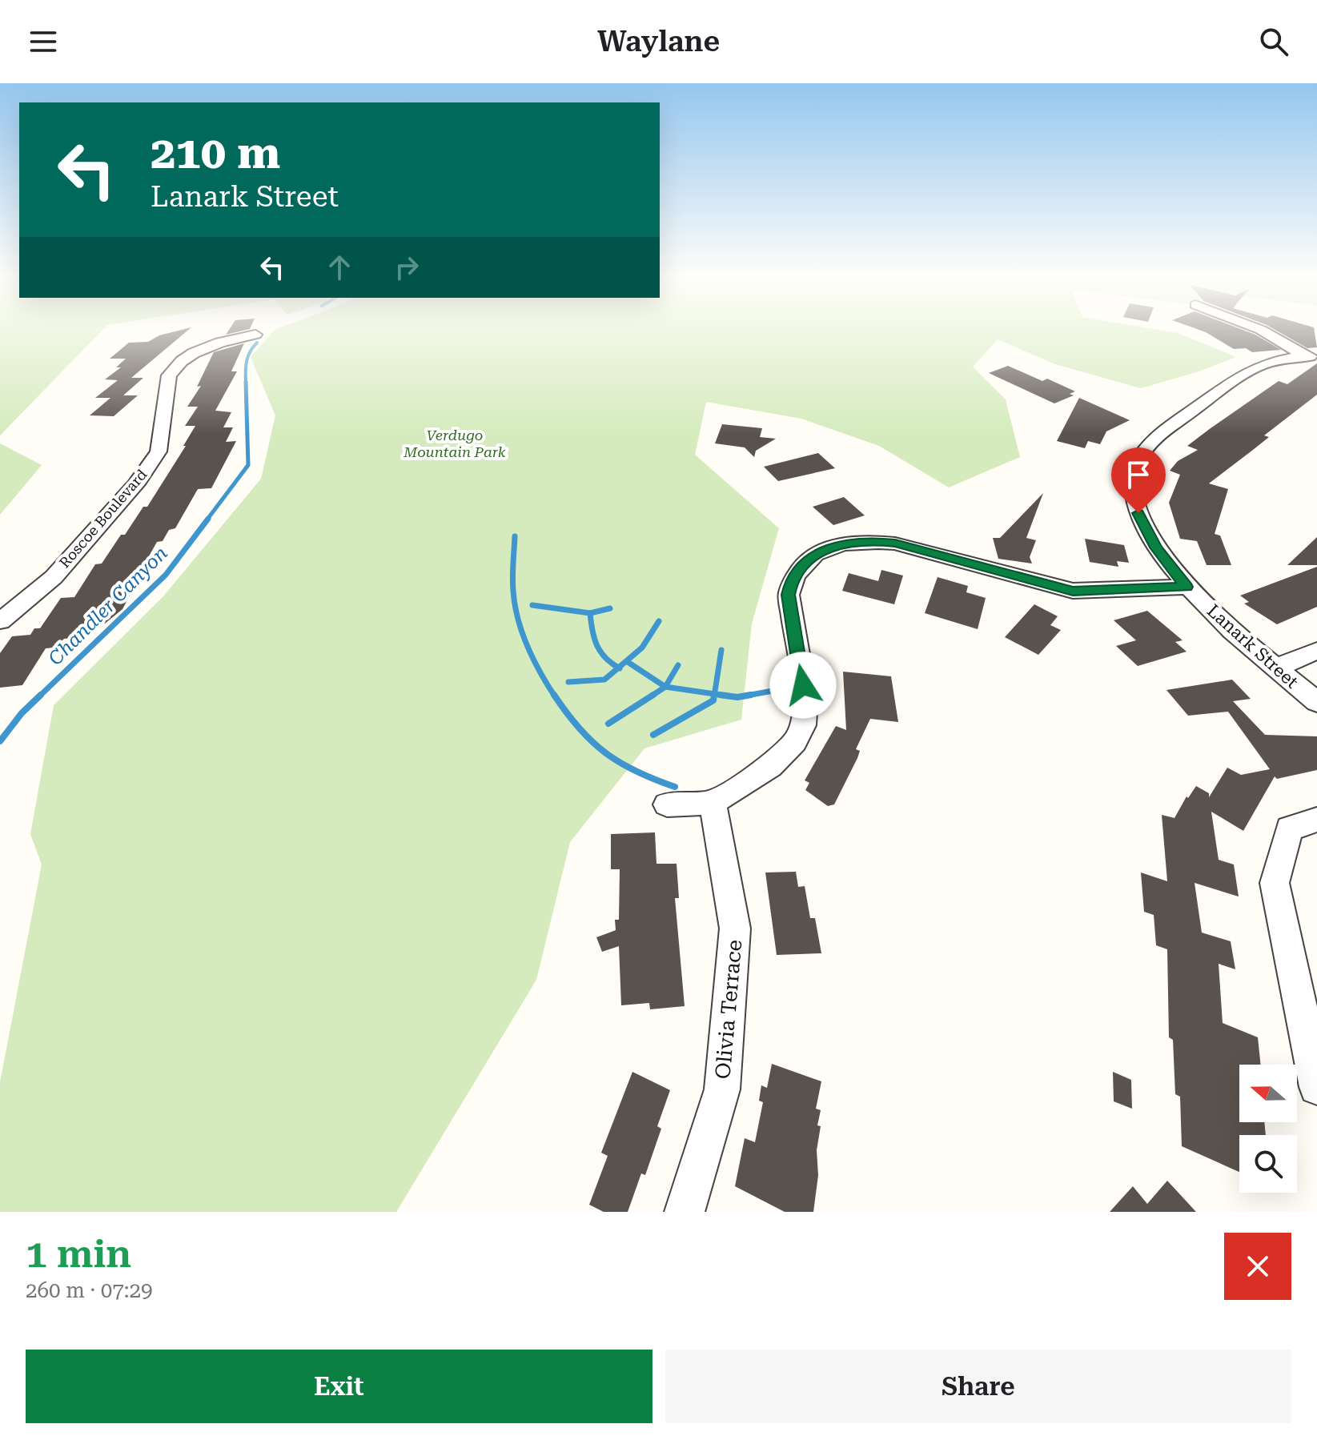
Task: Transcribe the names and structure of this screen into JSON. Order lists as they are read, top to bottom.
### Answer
{
  "streets": {
    "street": ["Roscoe Boulevard", "Lanark Street", "Olivia Terrace"]
  },
  "water": ["Chandler Canyon"],
  "parks": ["Verdugo Mountain Park"],
  "north": "left",
  "page": {
    "header": "Waylane",
    "turn": ["210 m", "Lanark Street"],
    "heading": ["1 min", "260 m · 07:29"],
    "buttons": ["Exit", "Share"]
  }
}
